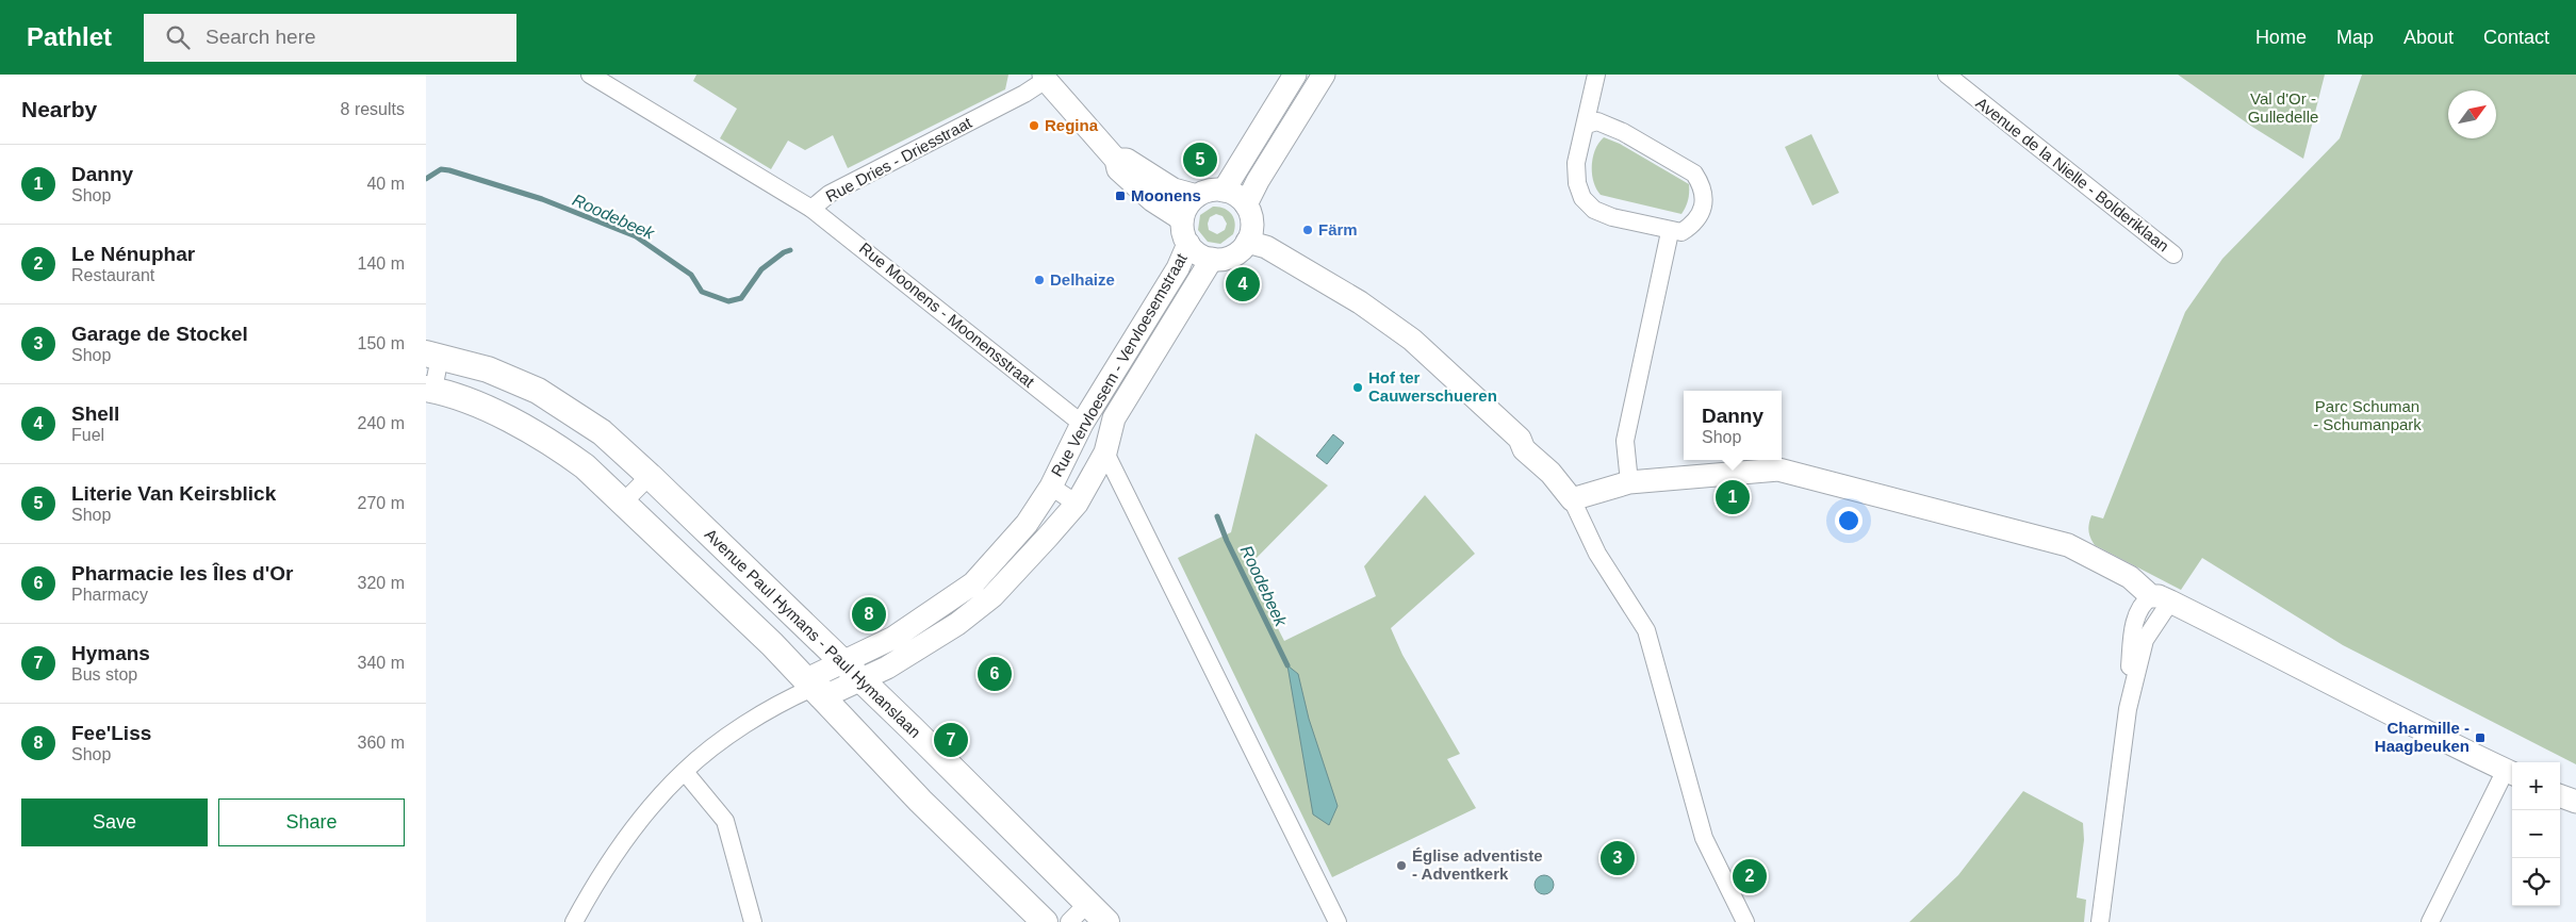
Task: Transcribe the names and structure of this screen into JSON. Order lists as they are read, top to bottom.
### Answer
{
  "streets": {
    "main road": ["Avenue Paul Hymans - Paul Hymanslaan"],
    "street": [
      "Rue Dries - Driesstraat",
      "Avenue de la Nielle - Bolderiklaan",
      "Rue Moonens - Moonensstraat",
      "Rue Vervloesem - Vervloesemstraat"
    ]
  },
  "crossings": [
    ["Rue Dries - Driesstraat", "Rue Moonens - Moonensstraat"],
    ["Rue Moonens - Moonensstraat", "Rue Vervloesem - Vervloesemstraat"],
    ["Rue Vervloesem - Vervloesemstraat", "Avenue Paul Hymans - Paul Hymanslaan"]
  ],
  "water": ["Roodebeek"],
  "parks": ["Val d'Or - Gulledelle", "Parc Schuman - Schumanpark"],
  "places": {
    "other": [
      "Regina",
      "Färm",
      "Delhaize",
      "Hof ter Cauwerschueren",
      "Église adventiste - Adventkerk"
    ],
    "transit": ["Moonens", "Charmille - Haagbeuken"]
  },
  "north": "top right",
  "page": {
    "header": "Pathlet",
    "search": "Search here",
    "nav": [
      "Home",
      "Map",
      "About",
      "Contact"
    ],
    "heading": ["Nearby", "8 results"],
    "pins": [
      "5",
      "4",
      "1",
      "8",
      "6",
      "7",
      "3",
      "2"
    ],
    "list": [
      {
        "mark": "1",
        "name": "Danny",
        "note": "Shop",
        "value": "40 m"
      },
      {
        "mark": "2",
        "name": "Le Nénuphar",
        "note": "Restaurant",
        "value": "140 m"
      },
      {
        "mark": "3",
        "name": "Garage de Stockel",
        "note": "Shop",
        "value": "150 m"
      },
      {
        "mark": "4",
        "name": "Shell",
        "note": "Fuel",
        "value": "240 m"
      },
      {
        "mark": "5",
        "name": "Literie Van Keirsblick",
        "note": "Shop",
        "value": "270 m"
      },
      {
        "mark": "6",
        "name": "Pharmacie les Îles d'Or",
        "note": "Pharmacy",
        "value": "320 m"
      },
      {
        "mark": "7",
        "name": "Hymans",
        "note": "Bus stop",
        "value": "340 m"
      },
      {
        "mark": "8",
        "name": "Fee'Liss",
        "note": "Shop",
        "value": "360 m"
      }
    ],
    "popup": ["Danny", "Shop"],
    "map_buttons": ["+", "−"],
    "buttons": ["Save", "Share"]
  }
}
